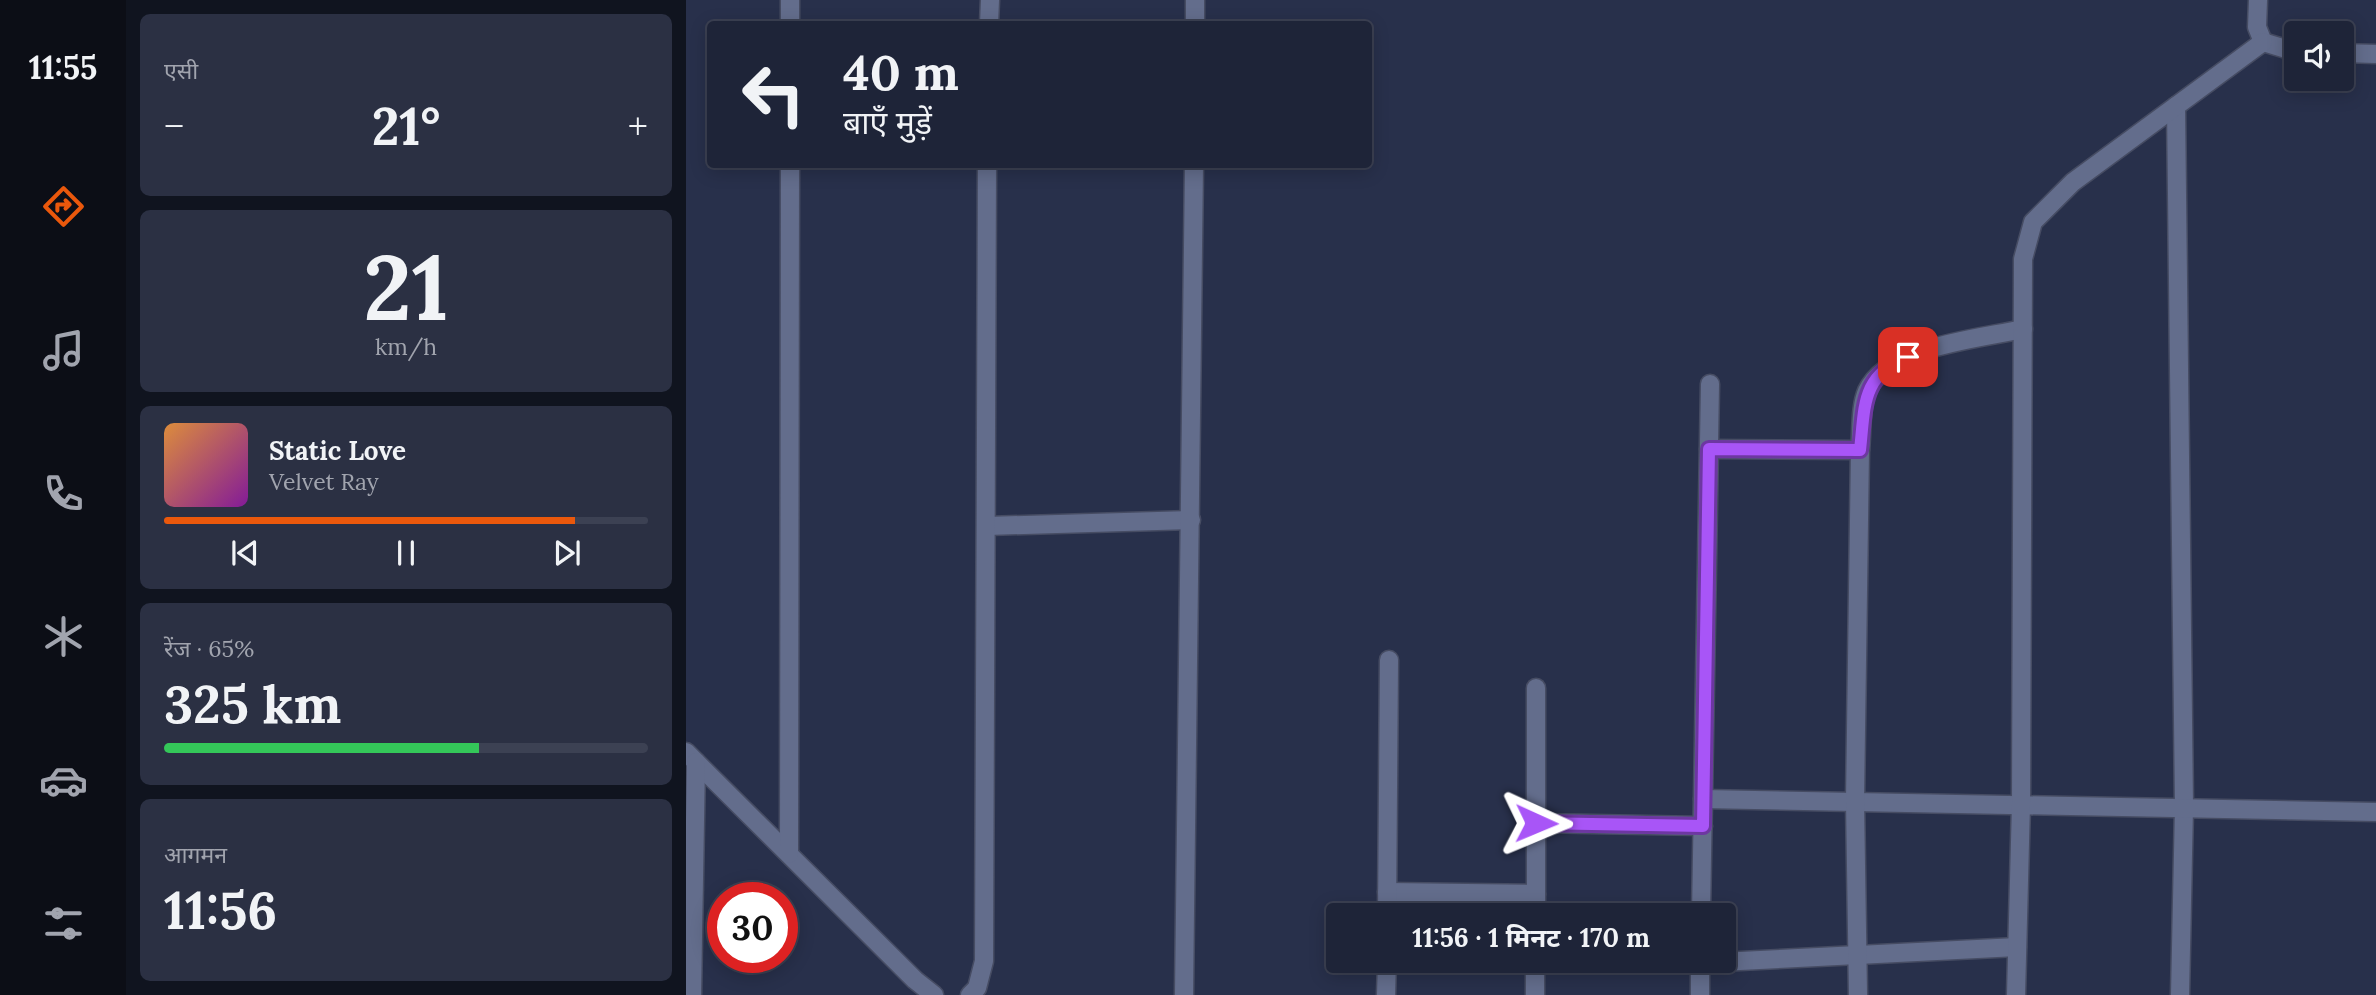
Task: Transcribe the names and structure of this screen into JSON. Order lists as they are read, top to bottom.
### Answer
{
  "page": {
    "tabs": "11:55",
    "tile": [
      "एसी",
      ["21", "km/h"],
      ["रेंज · 65%", "325 km"],
      ["आगमन", "11:56"]
    ],
    "turn": ["40 m", "बाएँ मुड़ें"],
    "heat": ["−", "21°", "+"],
    "song": ["Static Love", "Velvet Ray"],
    "limit": "30",
    "trip": "11:56 · 1 मिनट · 170 m"
  }
}
